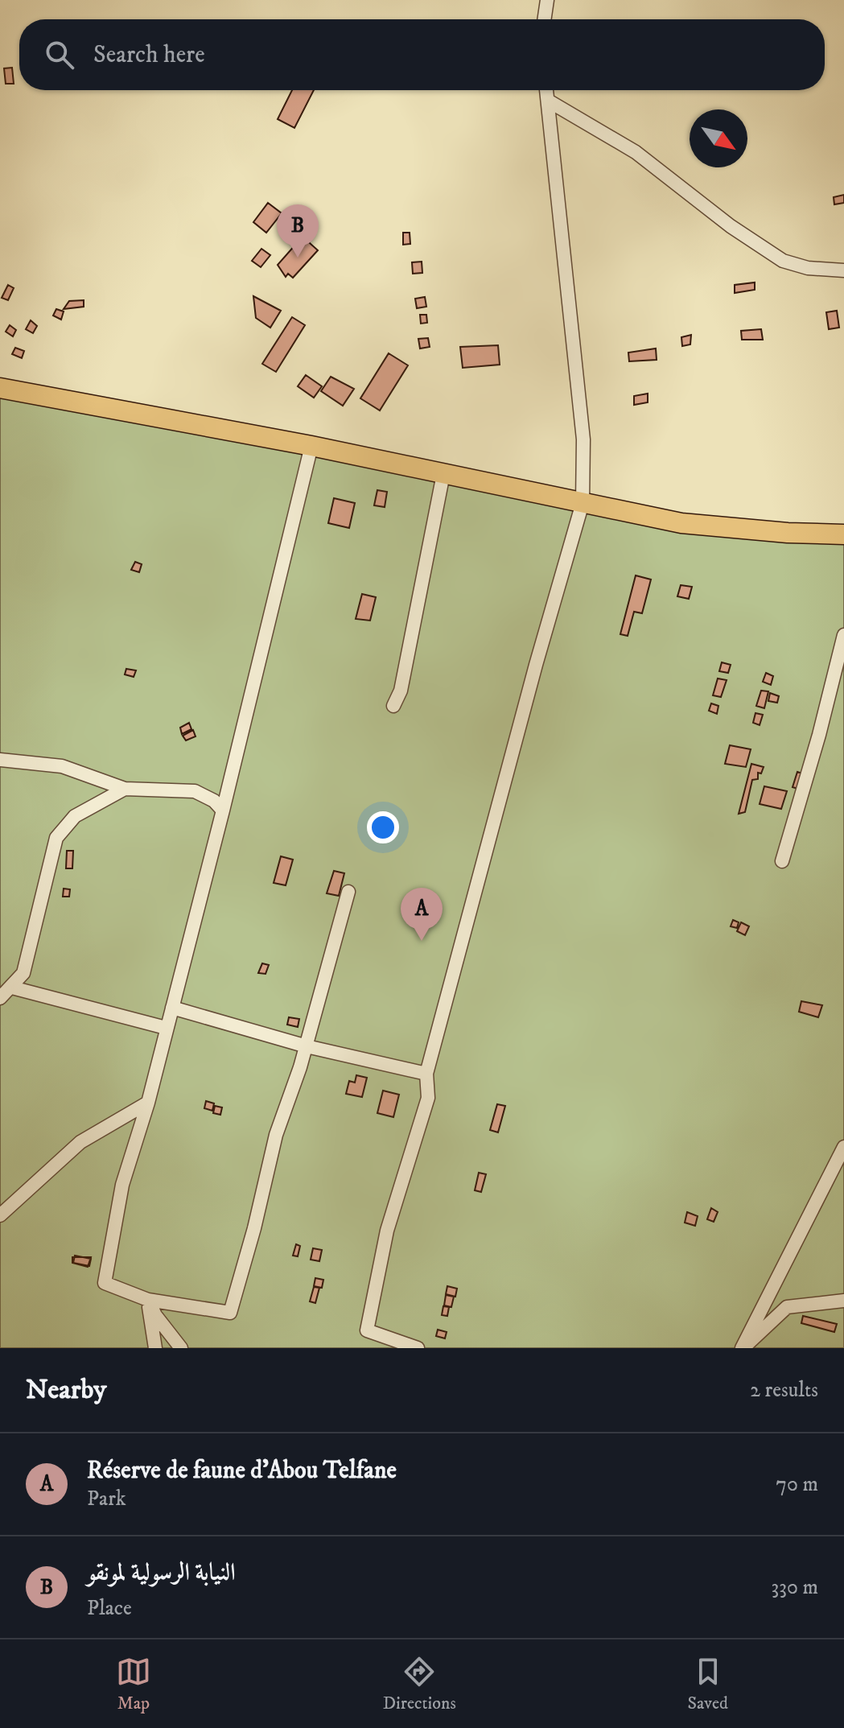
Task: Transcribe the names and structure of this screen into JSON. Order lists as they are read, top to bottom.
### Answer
{
  "north": "bottom right",
  "page": {
    "search": "Search here",
    "pins": ["B", "A"],
    "heading": ["Nearby", "2 results"],
    "list": [
      {
        "mark": "A",
        "name": "Réserve de faune d'Abou Telfane",
        "note": "Park",
        "value": "70 m"
      },
      {
        "mark": "B",
        "name": "النيابة الرسولية لمونقو",
        "note": "Place",
        "value": "330 m"
      }
    ],
    "nav": ["Map", "Directions", "Saved"]
  }
}
